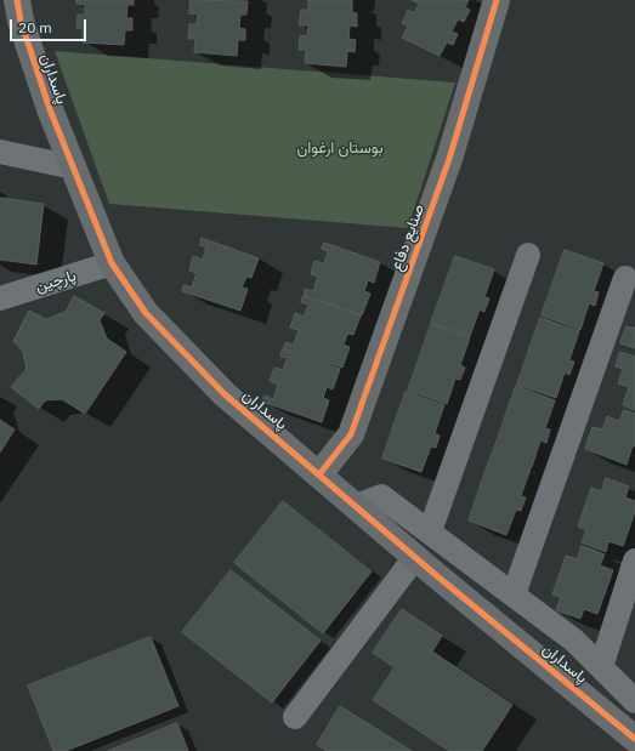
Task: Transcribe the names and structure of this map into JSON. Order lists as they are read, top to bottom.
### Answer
{
  "streets": {
    "street": ["پاسداران", "صنایع دفاع", "پارچین"]
  },
  "crossings": [
    ["پاسداران", "صنایع دفاع"],
    ["پاسداران", "پارچین"]
  ],
  "parks": ["بوستان ارغوان"],
  "scale_bar": "20 m"
}
